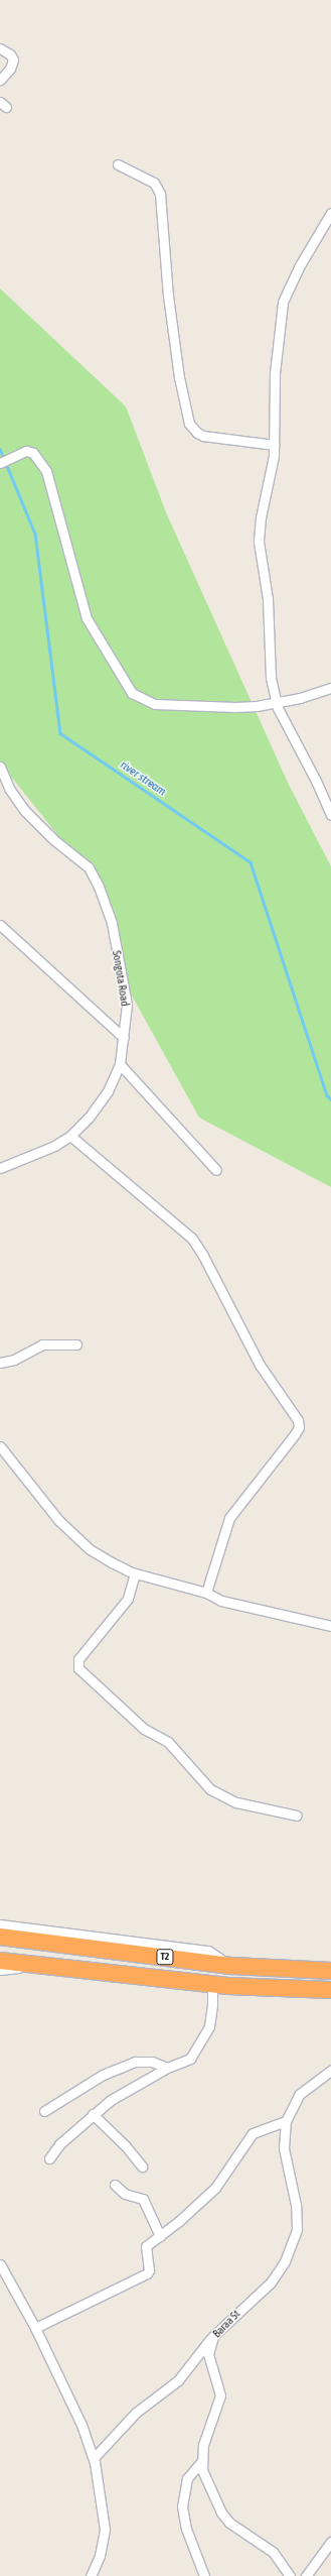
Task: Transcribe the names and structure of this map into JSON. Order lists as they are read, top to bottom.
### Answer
{
  "streets": {
    "highway": ["T2"],
    "street": ["Songota Road", "Baraa St"]
  },
  "water": ["river stream"]
}
